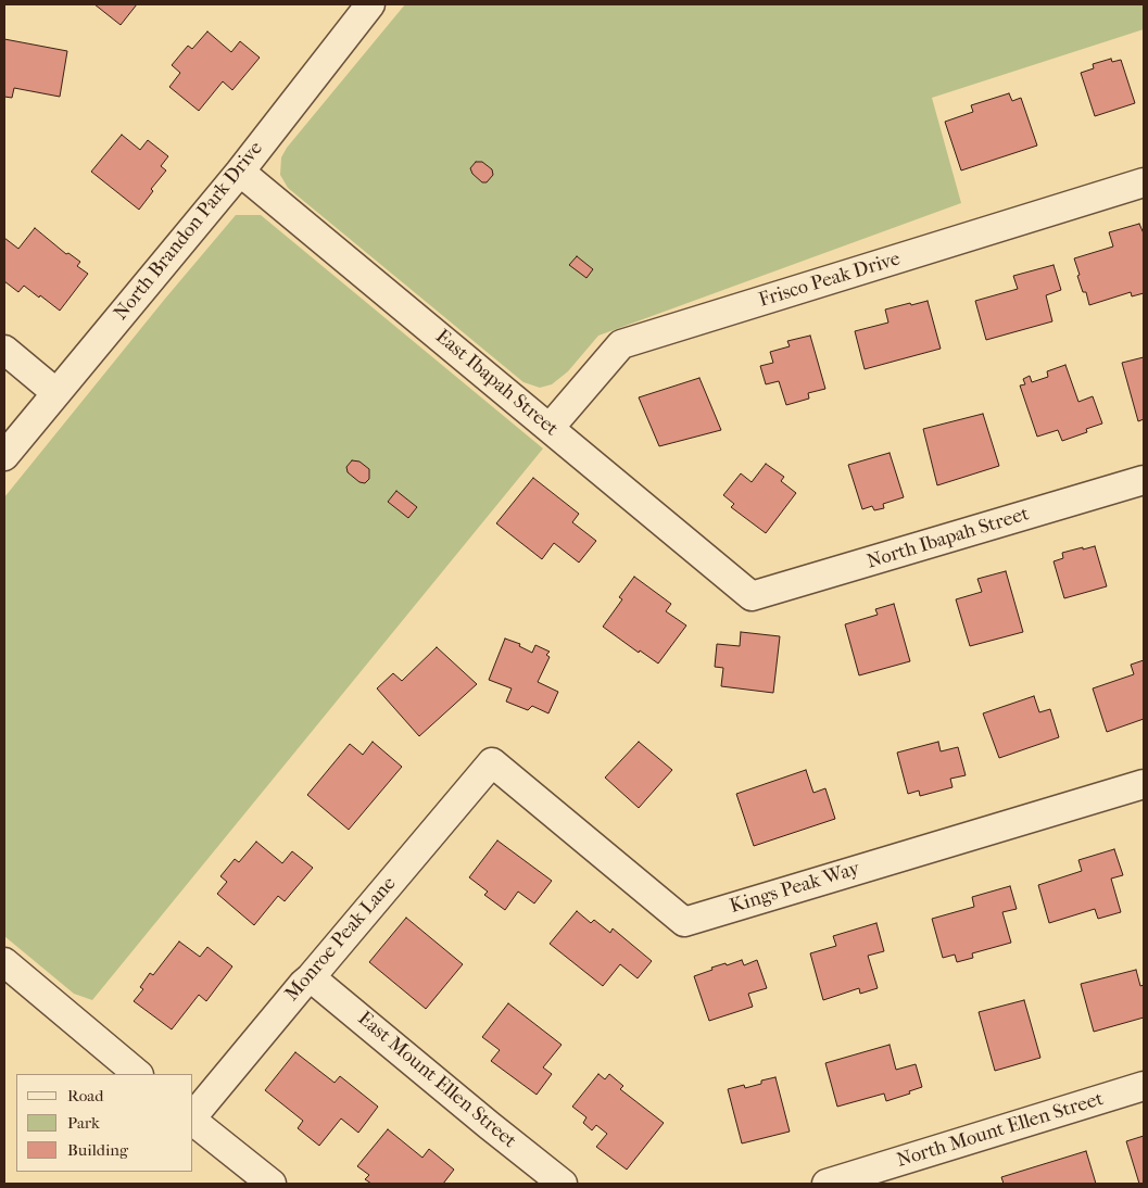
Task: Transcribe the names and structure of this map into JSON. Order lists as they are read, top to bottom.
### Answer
{
  "streets": {
    "street": [
      "North Brandon Park Drive",
      "Frisco Peak Drive",
      "East Ibapah Street",
      "North Ibapah Street",
      "Kings Peak Way",
      "Monroe Peak Lane",
      "East Mount Ellen Street",
      "North Mount Ellen Street"
    ]
  },
  "crossings": [
    ["North Brandon Park Drive", "East Ibapah Street"],
    ["Frisco Peak Drive", "East Ibapah Street"],
    ["East Ibapah Street", "North Ibapah Street"],
    ["Kings Peak Way", "Monroe Peak Lane"],
    ["Monroe Peak Lane", "East Mount Ellen Street"]
  ],
  "legend": ["Road", "Park", "Building"]
}
